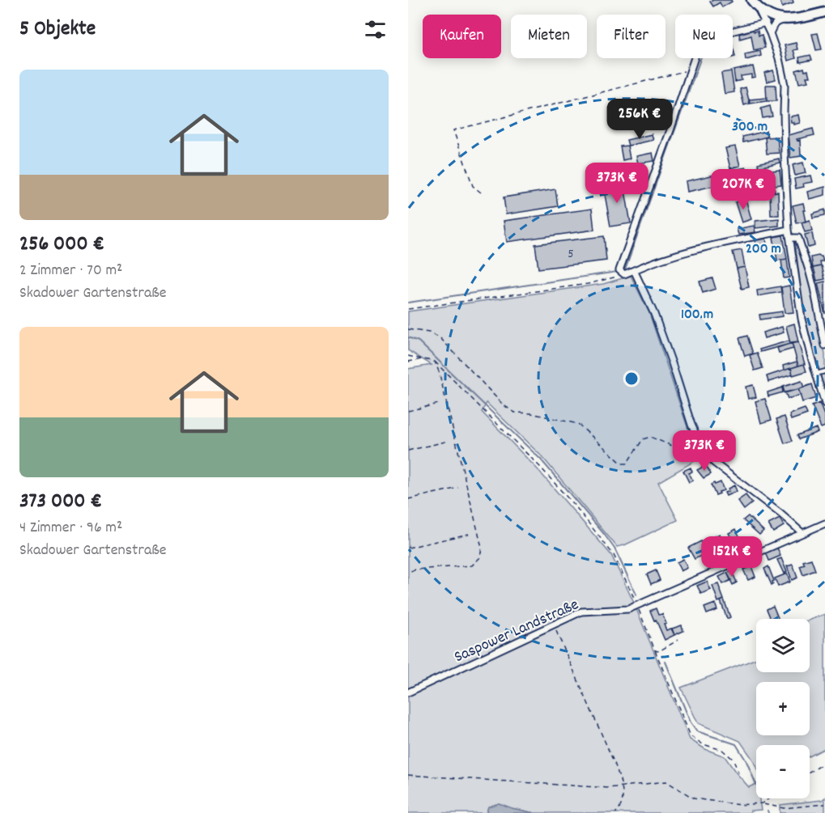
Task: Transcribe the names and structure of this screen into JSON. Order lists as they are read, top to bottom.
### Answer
{
  "streets": {
    "street": ["Saspower Landstraße"]
  },
  "house_numbers": ["5"],
  "page": {
    "heading": "5 Objekte",
    "chip": [
      "Kaufen",
      "Mieten",
      "Filter",
      "Neu"
    ],
    "list": [
      {
        "name": "256 000 €",
        "note": "2 Zimmer · 70 m² · Skadower Gartenstraße"
      },
      {
        "name": "373 000 €",
        "note": "4 Zimmer · 96 m² · Skadower Gartenstraße"
      }
    ],
    "price": [
      "256K €",
      "373K €",
      "207K €",
      "373K €",
      "152K €"
    ],
    "map_buttons": ["+", "−"]
  },
  "rings": ["300 m", "200 m", "100 m"]
}
